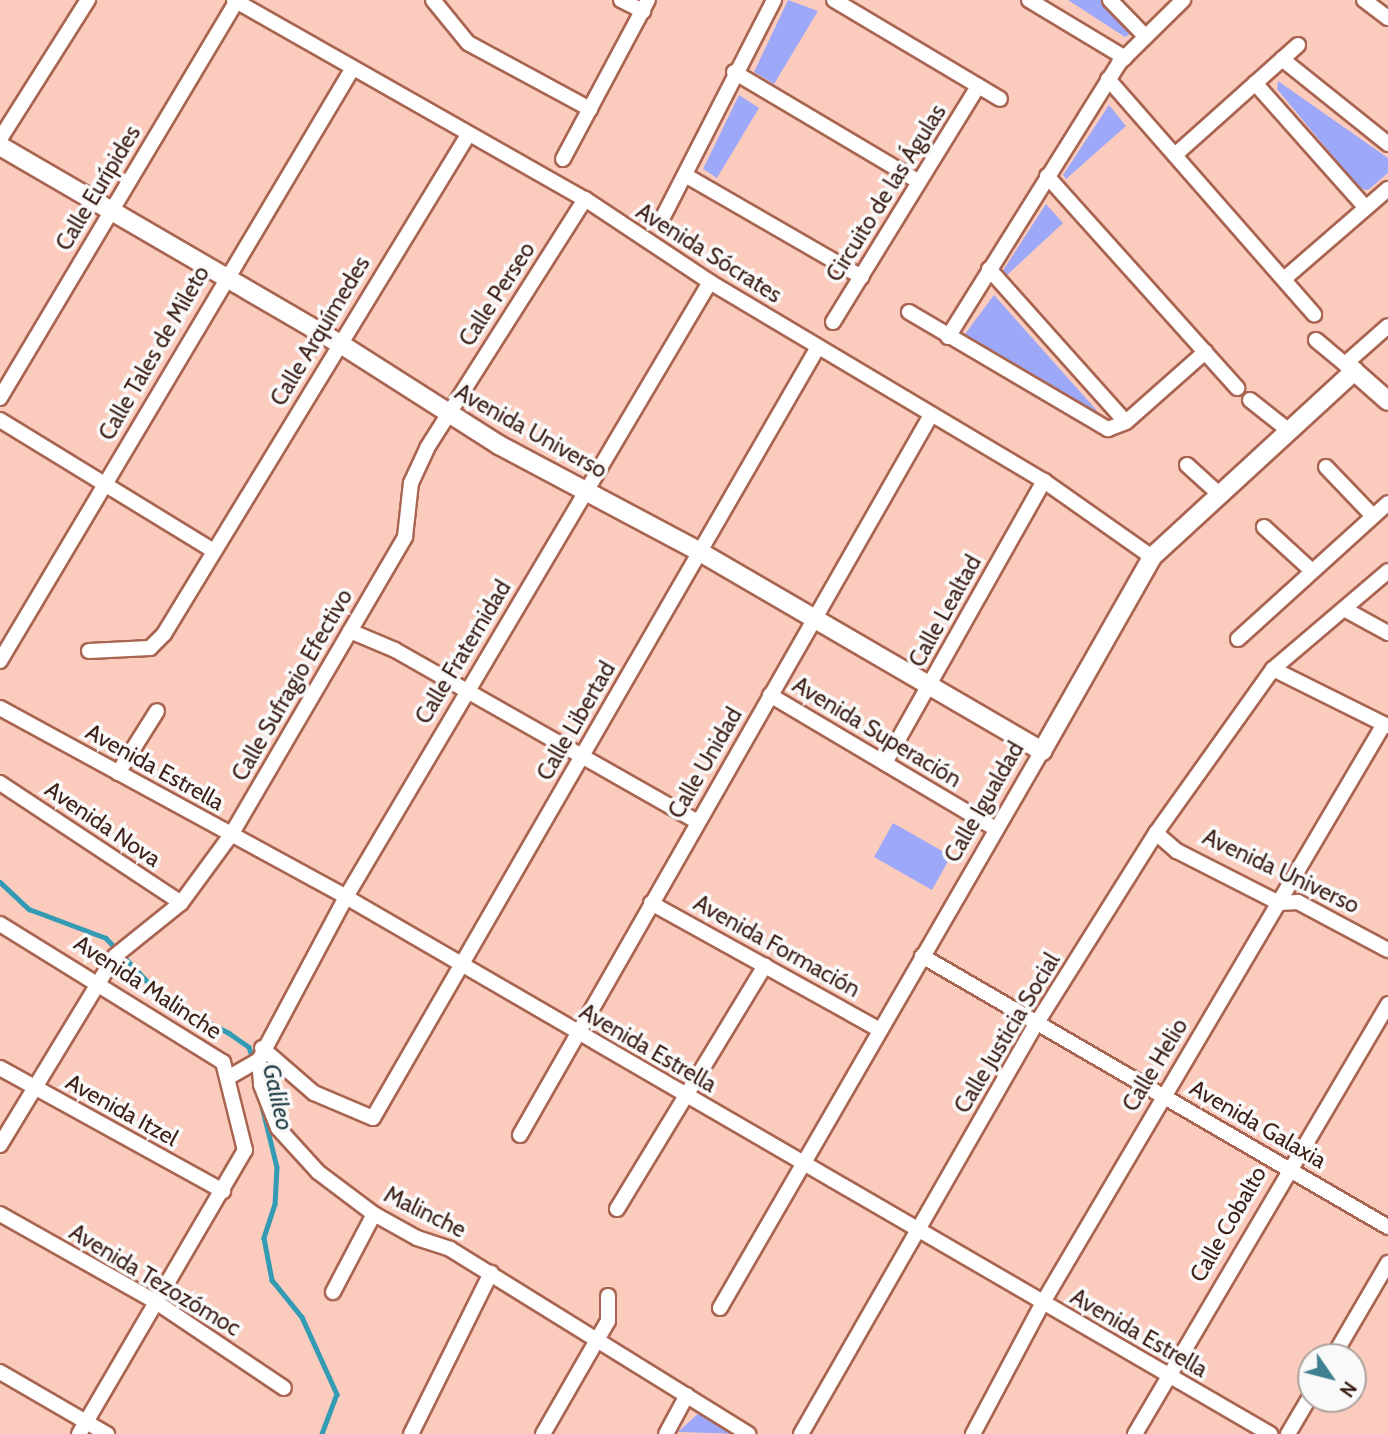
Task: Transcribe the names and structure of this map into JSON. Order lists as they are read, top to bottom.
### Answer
{
  "streets": {
    "street": [
      "Calle Eurípides",
      "Circuito de las Águlas",
      "Avenida Sócrates",
      "Calle Perseo",
      "Calle Arquímedes",
      "Calle Tales de Mileto",
      "Avenida Universo",
      "Calle Lealtad",
      "Calle Fraternidad",
      "Calle Sufragio Efectivo",
      "Calle Libertad",
      "Avenida Superación",
      "Calle Unidad",
      "Avenida Estrella",
      "Calle Igualdad",
      "Avenida Nova",
      "Avenida Formación",
      "Avenida Malinche",
      "Calle Justicia Social",
      "Calle Helio",
      "Avenida Itzel",
      "Avenida Galaxia",
      "Malinche",
      "Calle Cobalto",
      "Avenida Tezozómoc"
    ]
  },
  "crossings": [
    ["Calle Eurípides", "Avenida Sócrates"],
    ["Calle Eurípides", "Avenida Universo"],
    ["Avenida Sócrates", "Calle Perseo"],
    ["Avenida Sócrates", "Calle Arquímedes"],
    ["Avenida Sócrates", "Calle Tales de Mileto"],
    ["Avenida Sócrates", "Calle Lealtad"],
    ["Avenida Sócrates", "Calle Fraternidad"],
    ["Avenida Sócrates", "Calle Libertad"],
    ["Avenida Sócrates", "Calle Unidad"],
    ["Avenida Sócrates", "Calle Igualdad"],
    ["Calle Perseo", "Avenida Universo"],
    ["Calle Perseo", "Calle Sufragio Efectivo"],
    ["Calle Arquímedes", "Avenida Universo"],
    ["Calle Tales de Mileto", "Avenida Universo"],
    ["Avenida Universo", "Calle Lealtad"],
    ["Avenida Universo", "Calle Fraternidad"],
    ["Avenida Universo", "Calle Sufragio Efectivo"],
    ["Avenida Universo", "Calle Libertad"],
    ["Avenida Universo", "Calle Unidad"],
    ["Avenida Universo", "Calle Igualdad"],
    ["Avenida Universo", "Calle Justicia Social"],
    ["Avenida Universo", "Calle Helio"],
    ["Calle Lealtad", "Avenida Superación"],
    ["Calle Fraternidad", "Calle Libertad"],
    ["Calle Fraternidad", "Avenida Estrella"],
    ["Calle Fraternidad", "Malinche"],
    ["Calle Sufragio Efectivo", "Avenida Estrella"],
    ["Calle Sufragio Efectivo", "Avenida Nova"],
    ["Calle Sufragio Efectivo", "Avenida Malinche"],
    ["Calle Sufragio Efectivo", "Avenida Itzel"],
    ["Calle Libertad", "Avenida Estrella"],
    ["Calle Libertad", "Malinche"],
    ["Avenida Superación", "Calle Unidad"],
    ["Avenida Superación", "Calle Igualdad"],
    ["Calle Unidad", "Avenida Estrella"],
    ["Calle Unidad", "Avenida Formación"],
    ["Avenida Estrella", "Calle Igualdad"],
    ["Avenida Estrella", "Calle Justicia Social"],
    ["Avenida Estrella", "Calle Helio"],
    ["Avenida Estrella", "Calle Cobalto"],
    ["Calle Igualdad", "Avenida Formación"],
    ["Calle Igualdad", "Avenida Galaxia"],
    ["Calle Justicia Social", "Avenida Galaxia"],
    ["Calle Helio", "Avenida Galaxia"],
    ["Avenida Galaxia", "Calle Cobalto"]
  ],
  "water": ["Galileo"],
  "north": "bottom right"
}
